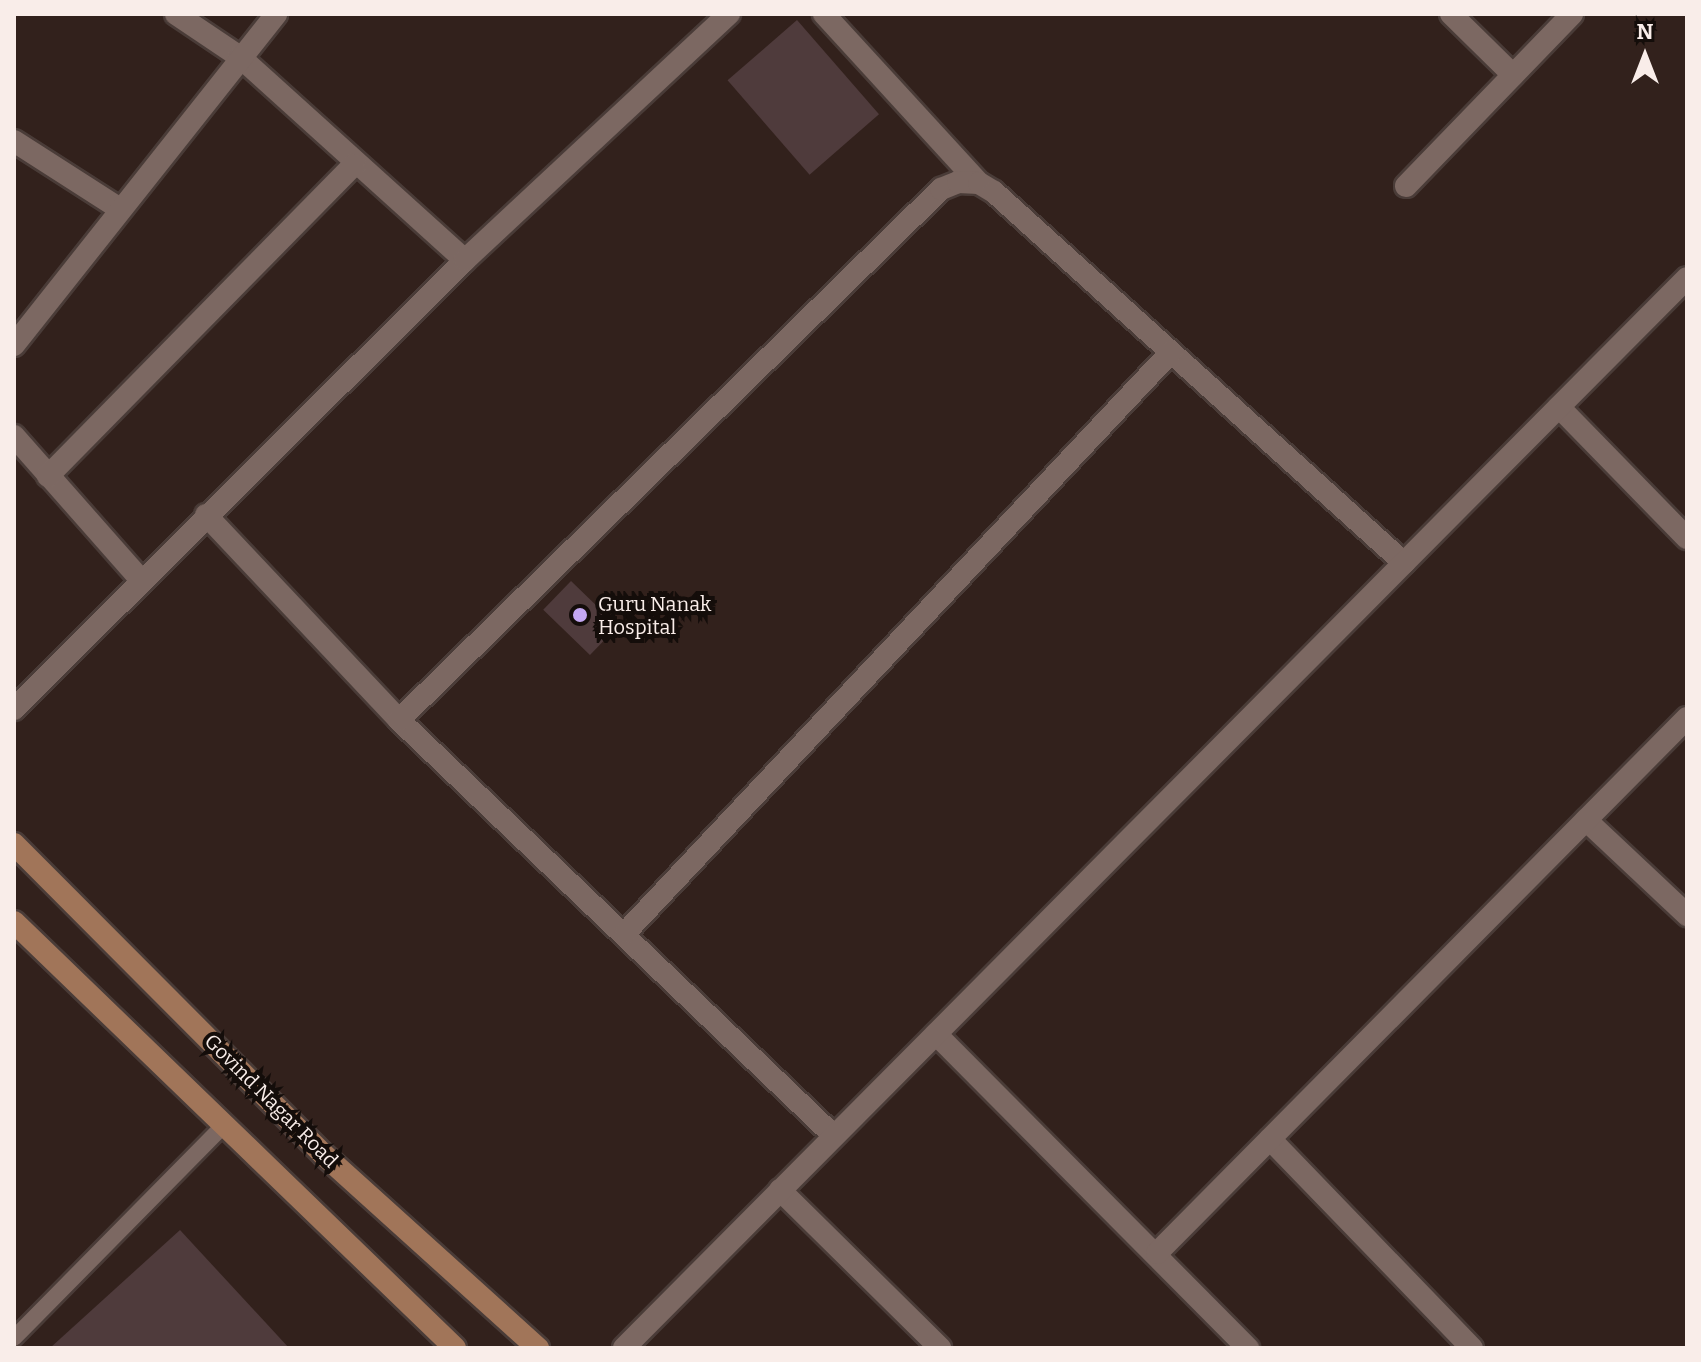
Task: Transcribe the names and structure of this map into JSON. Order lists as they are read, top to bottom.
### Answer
{
  "streets": {
    "main road": ["Govind Nagar Road"]
  },
  "places": ["Guru Nanak Hospital"],
  "north": "top"
}
